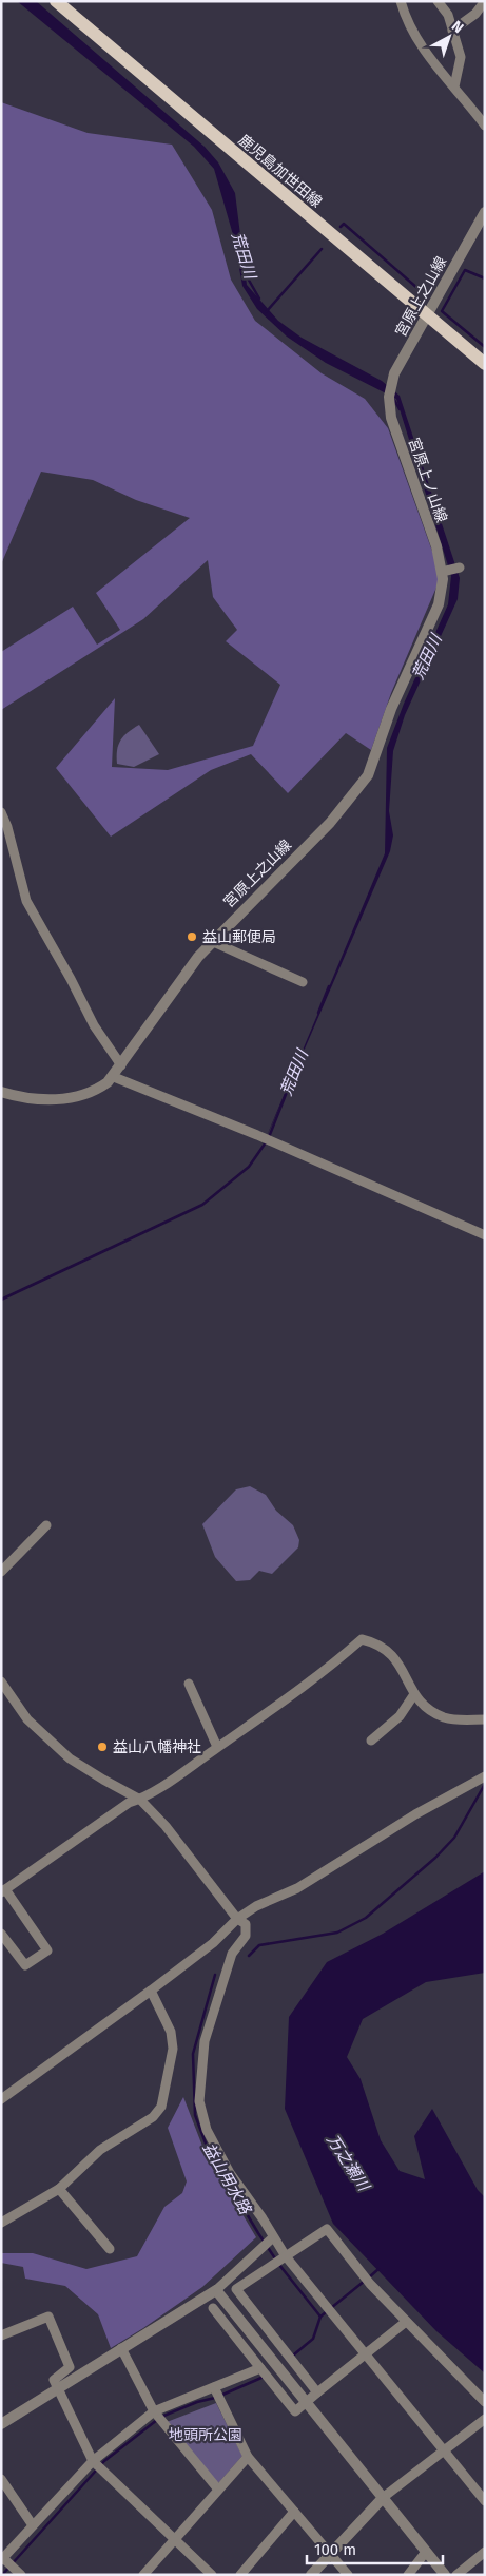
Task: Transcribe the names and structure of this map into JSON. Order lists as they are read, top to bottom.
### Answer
{
  "streets": {
    "main road": ["鹿児島加世田線"],
    "street": ["宮原上之山線", "宮原上ノ山線"]
  },
  "crossings": [
    ["鹿児島加世田線", "宮原上之山線"],
    ["宮原上之山線", "宮原上ノ山線"]
  ],
  "water": ["荒田川", "万之瀬川", "益山用水路"],
  "parks": ["地頭所公園"],
  "places": ["益山郵便局", "益山八幡神社"],
  "scale_bar": "100 m",
  "north": "top right"
}
